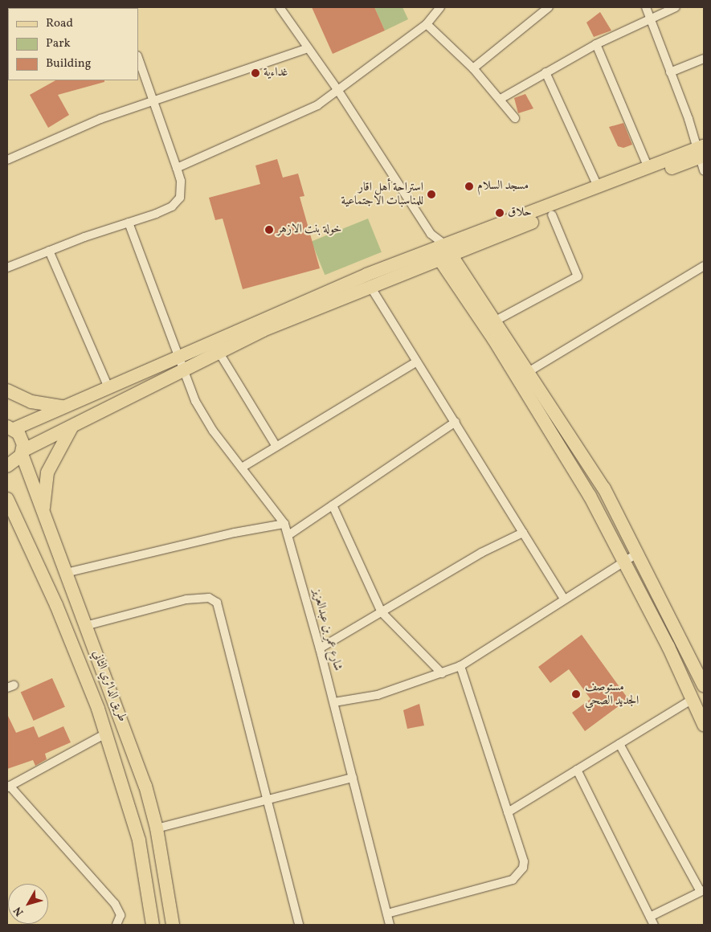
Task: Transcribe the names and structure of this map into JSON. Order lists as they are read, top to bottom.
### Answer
{
  "streets": {
    "main road": ["طريق الدائري الثاني"],
    "street": ["شارع عمر بن عبدالعزيز"]
  },
  "places": [
    "غداءية",
    "مسجد السلام",
    "استراحة أهل اقار للمناسبات الاجتماعية",
    "حلاق",
    "خولة بنت الازهر",
    "مستوصف الجديد الصحي"
  ],
  "legend": ["Road", "Park", "Building"],
  "north": "bottom left"
}
